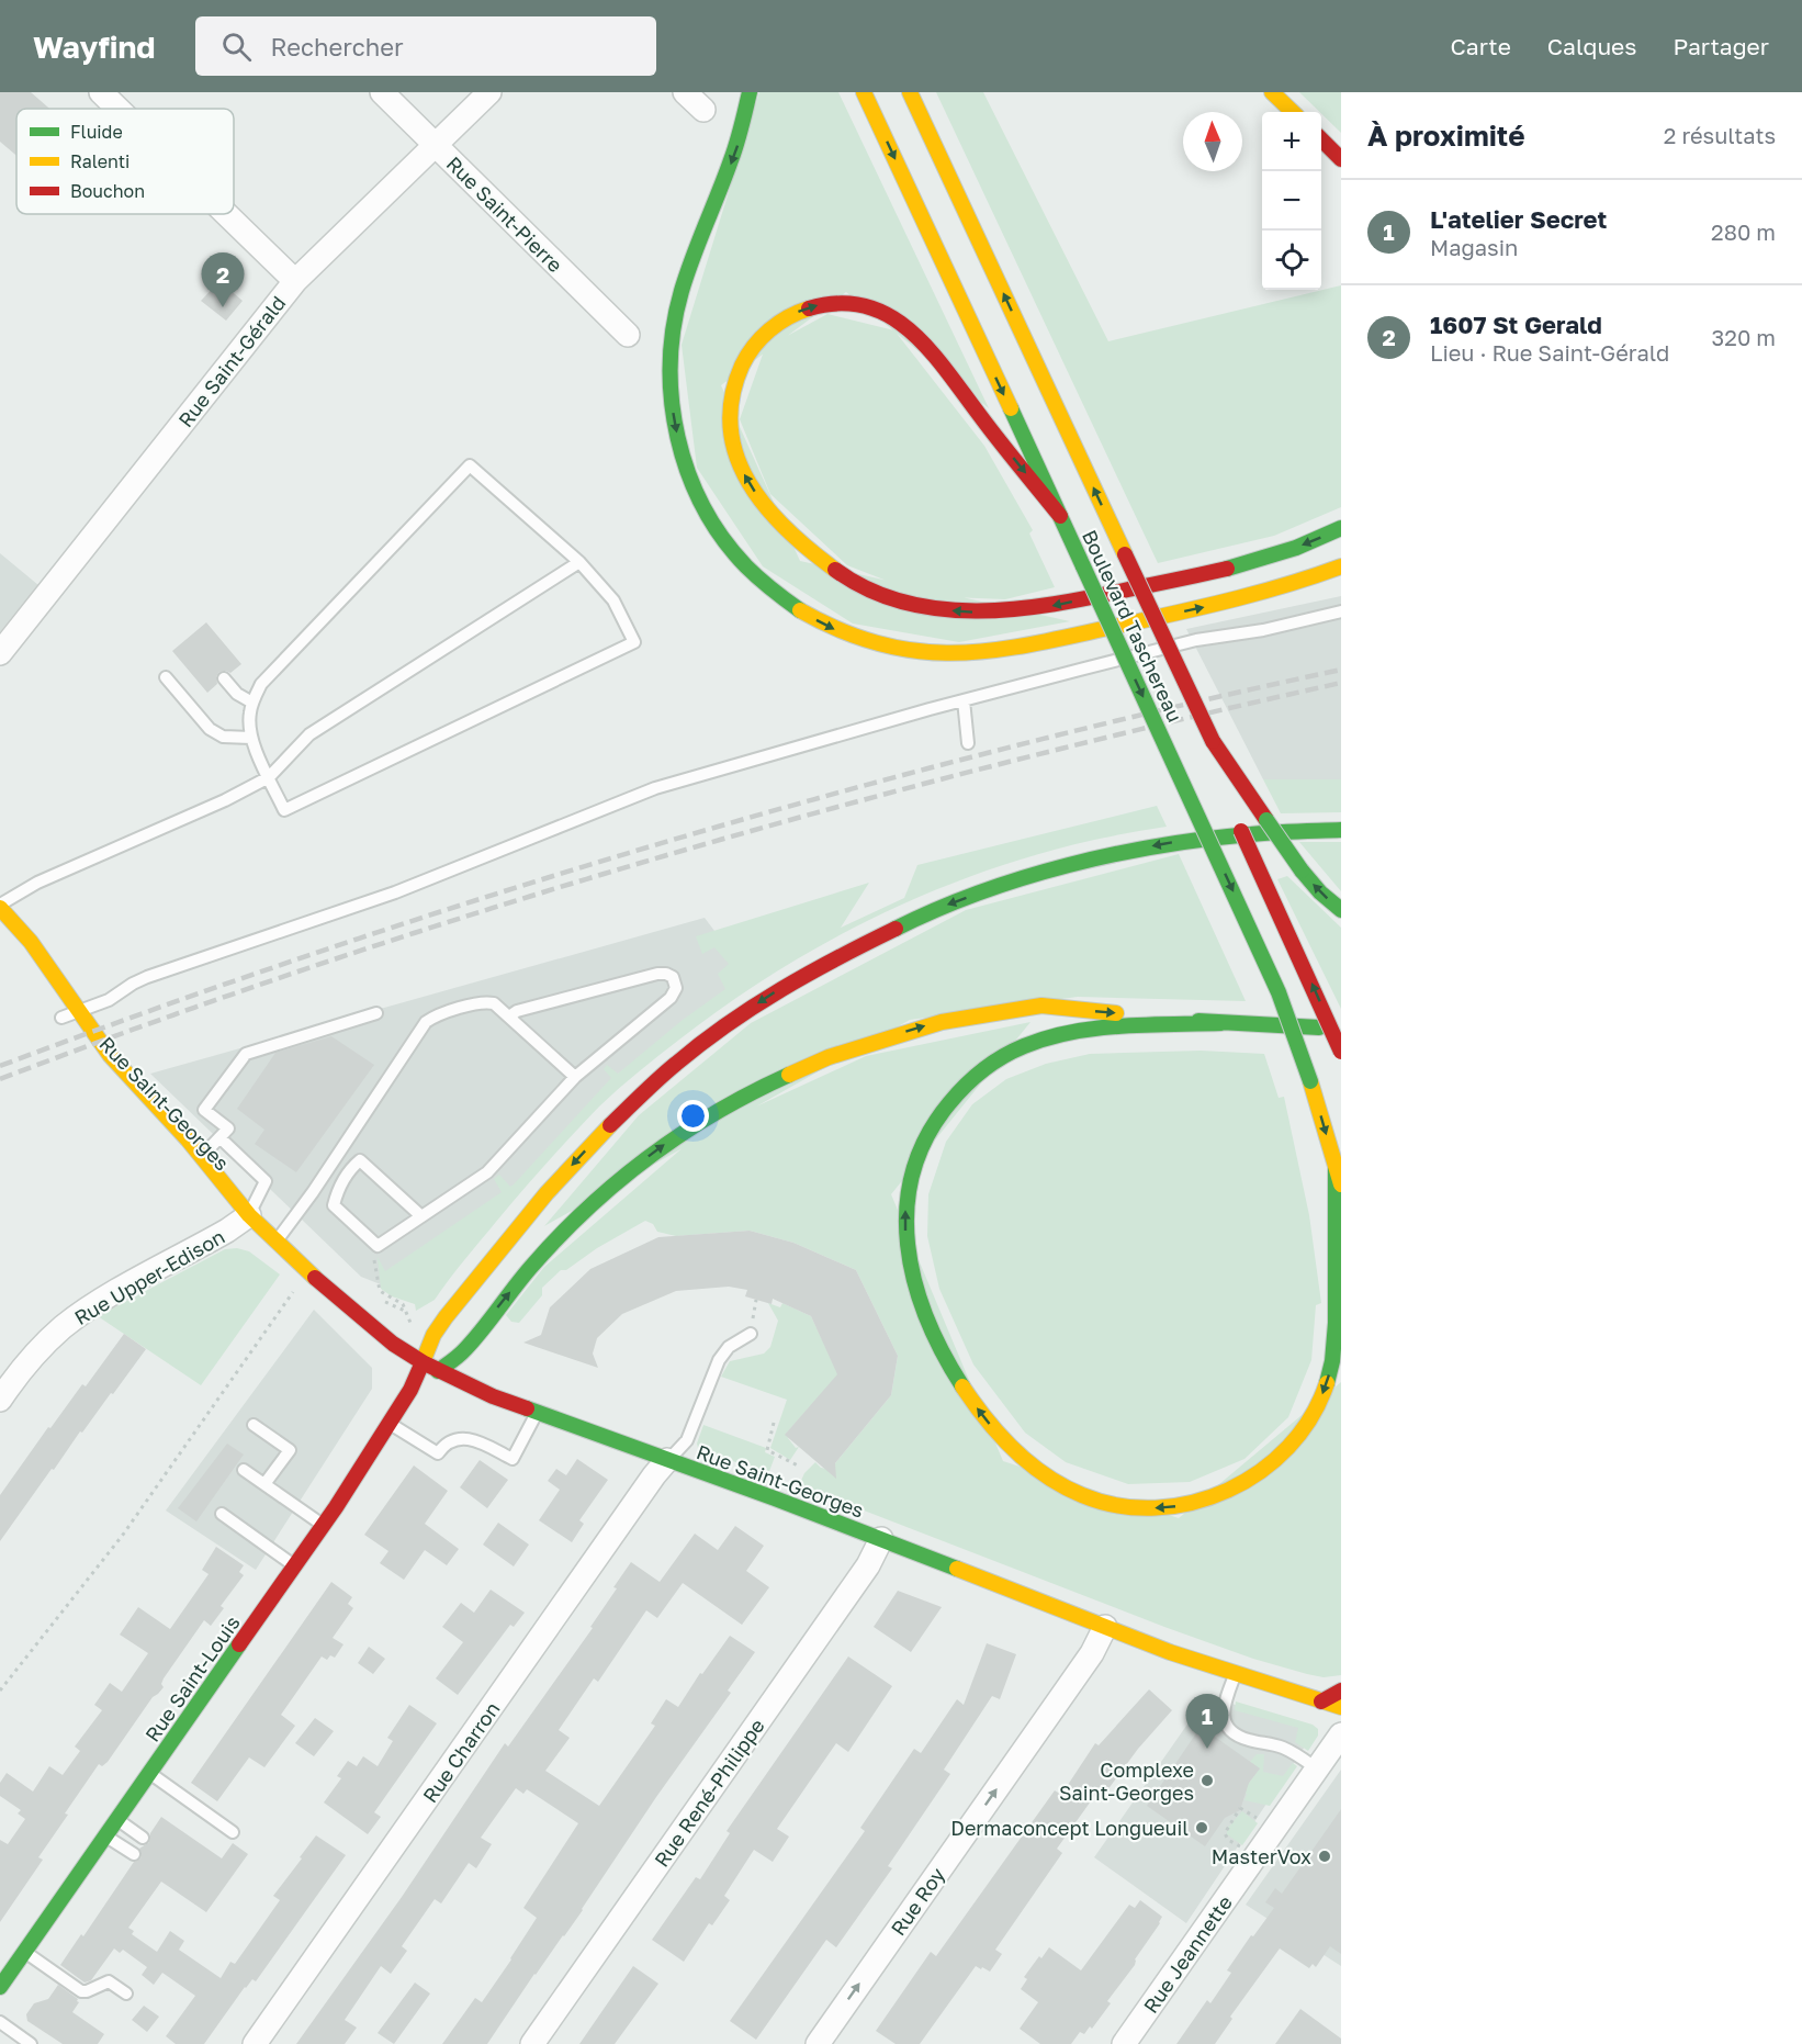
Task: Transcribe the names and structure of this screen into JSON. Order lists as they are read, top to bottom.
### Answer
{
  "streets": {
    "main road": ["Boulevard Taschereau", "Rue Saint-Georges", "Rue Saint-Louis"],
    "street": [
      "Rue Saint-Pierre",
      "Rue Saint-Gérald",
      "Rue Upper-Edison",
      "Rue Charron",
      "Rue René-Philippe",
      "Rue Roy",
      "Rue Jeannette"
    ]
  },
  "crossings": [
    ["Rue Saint-Pierre", "Rue Saint-Gérald"],
    ["Rue Saint-Georges", "Rue Upper-Edison"],
    ["Rue Saint-Georges", "Rue Saint-Louis"],
    ["Rue Saint-Georges", "Rue Charron"],
    ["Rue Saint-Georges", "Rue René-Philippe"],
    ["Rue Saint-Georges", "Rue Roy"]
  ],
  "one_way": ["Rue Roy"],
  "places": ["Complexe Saint-Georges", "Dermaconcept Longueuil", "MasterVox"],
  "legend": ["Fluide", "Ralenti", "Bouchon"],
  "north": "top",
  "page": {
    "header": "Wayfind",
    "search": "Rechercher",
    "nav": ["Carte", "Calques", "Partager"],
    "heading": ["À proximité", "2 résultats"],
    "map_buttons": ["+", "−"],
    "list": [
      {
        "mark": "1",
        "name": "L'atelier Secret",
        "note": "Magasin",
        "value": "280 m"
      },
      {
        "mark": "2",
        "name": "1607 St Gerald",
        "note": "Lieu · Rue Saint-Gérald",
        "value": "320 m"
      }
    ],
    "pins": ["2", "1"]
  }
}
